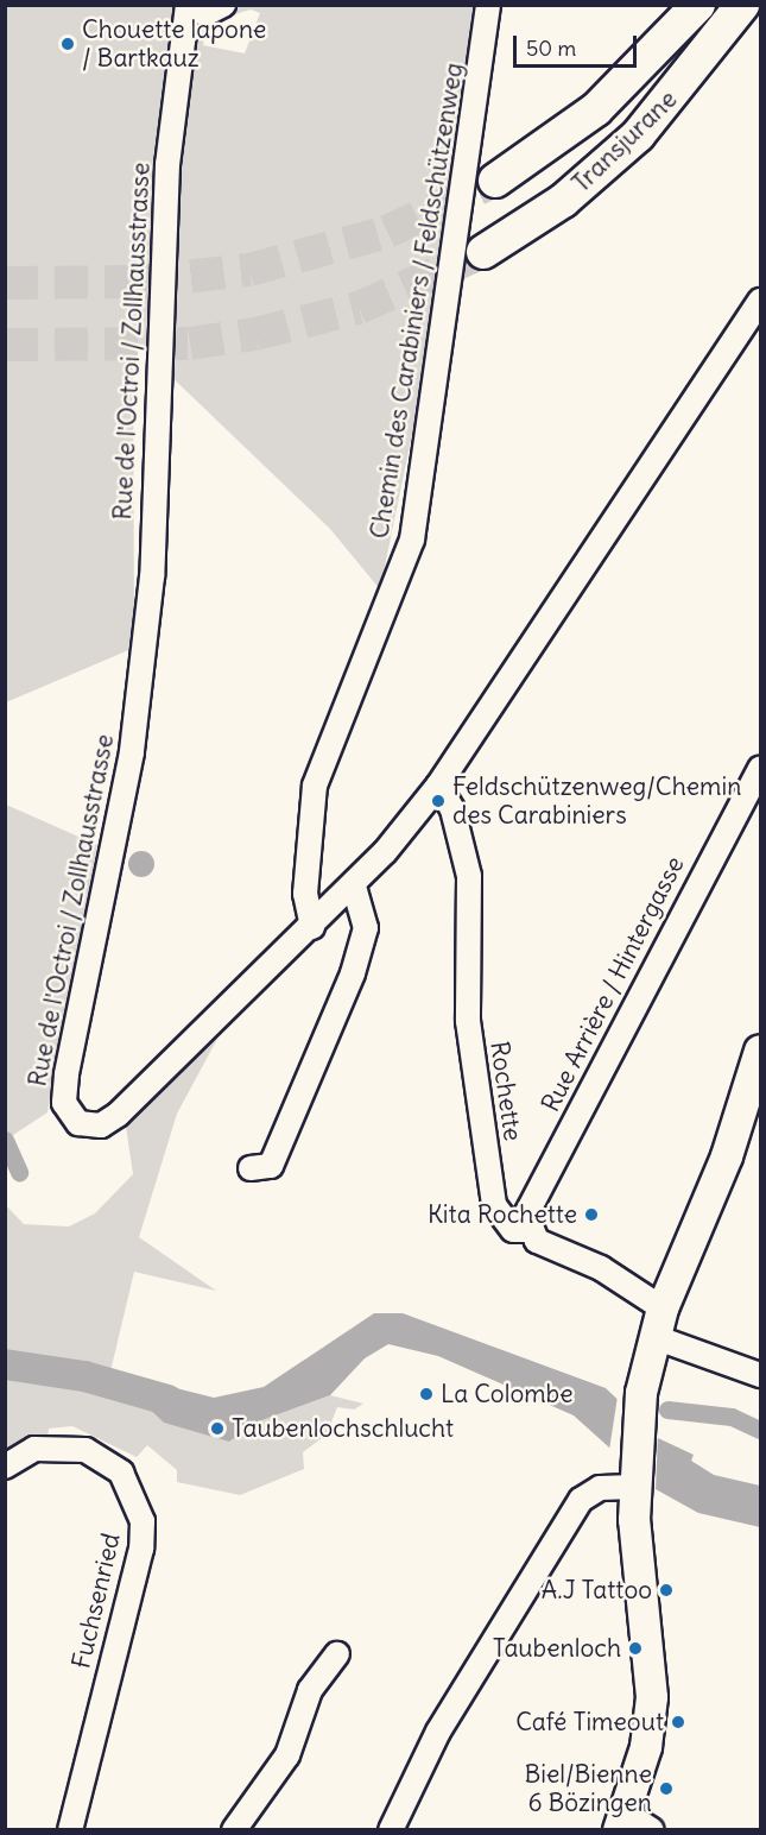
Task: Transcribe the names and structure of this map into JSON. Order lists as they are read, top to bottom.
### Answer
{
  "streets": {
    "highway": ["Transjurane"],
    "street": [
      "Chemin des Carabiniers / Feldschützenweg",
      "Rue de l'Octroi / Zollhausstrasse",
      "Rue Arrière / Hintergasse",
      "Rochette",
      "Fuchsenried"
    ]
  },
  "crossings": [
    ["Chemin des Carabiniers / Feldschützenweg", "Rue de l'Octroi / Zollhausstrasse"],
    ["Rue de l'Octroi / Zollhausstrasse", "Rochette"],
    ["Rue Arrière / Hintergasse", "Rochette"]
  ],
  "places": [
    "Chouette lapone / Bartkauz",
    "Feldschützenweg/Chemin des Carabiniers",
    "Kita Rochette",
    "La Colombe",
    "Taubenlochschlucht",
    "A.J Tattoo",
    "Taubenloch",
    "Café Timeout",
    "Biel/Bienne 6 Bözingen"
  ],
  "scale_bar": "50 m"
}
